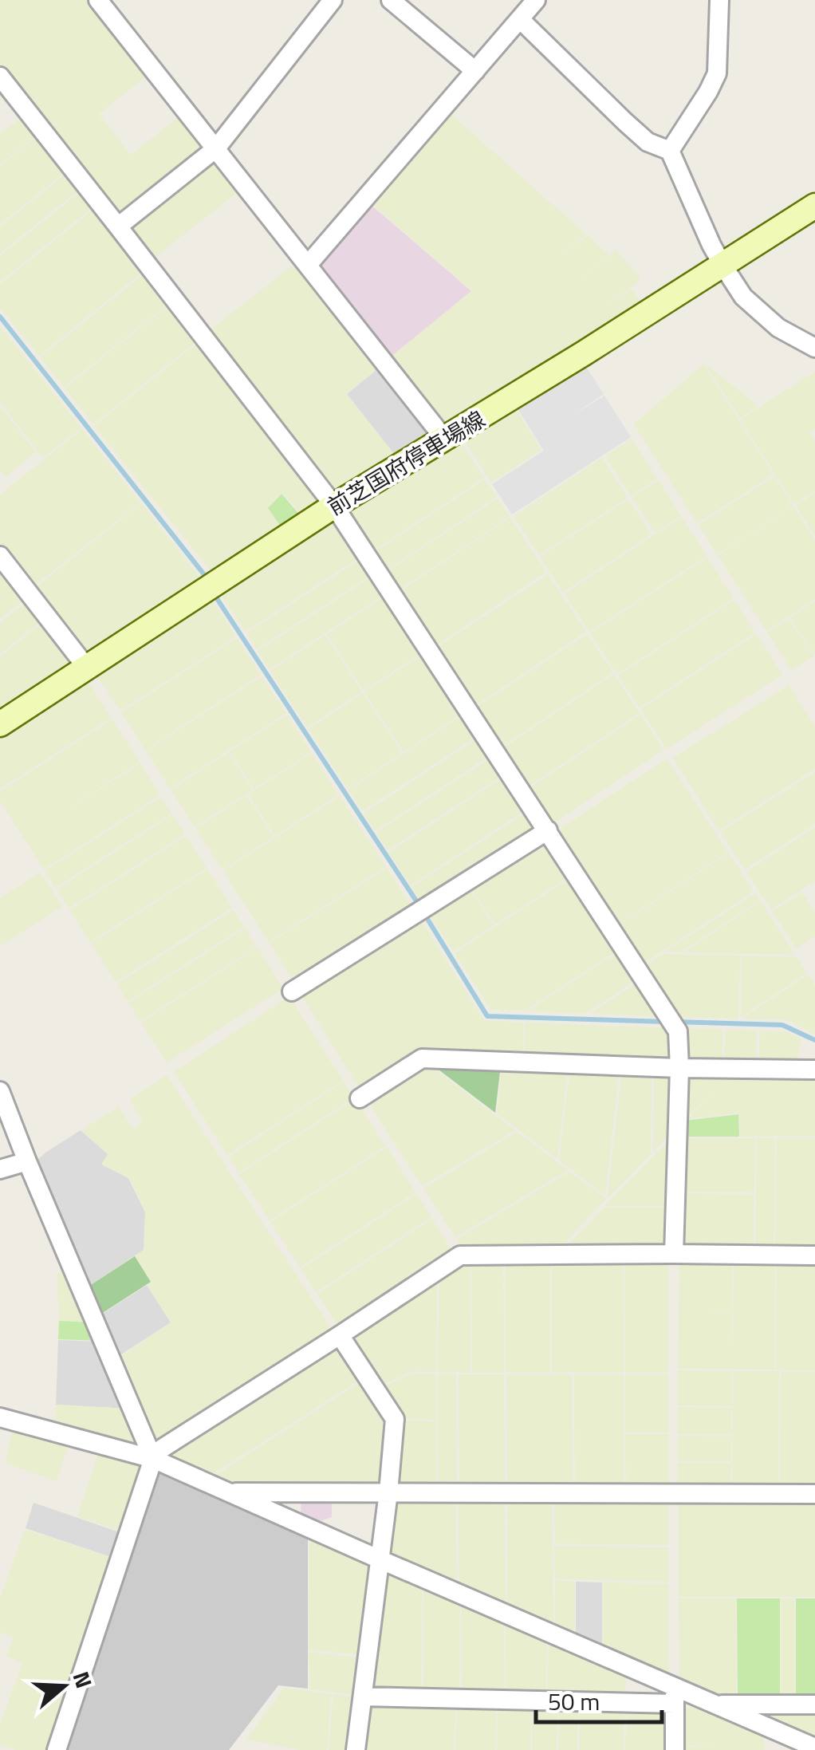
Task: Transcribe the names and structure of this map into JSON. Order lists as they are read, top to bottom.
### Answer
{
  "streets": {
    "main road": ["前芝国府停車場線"]
  },
  "scale_bar": "50 m",
  "north": "right"
}
